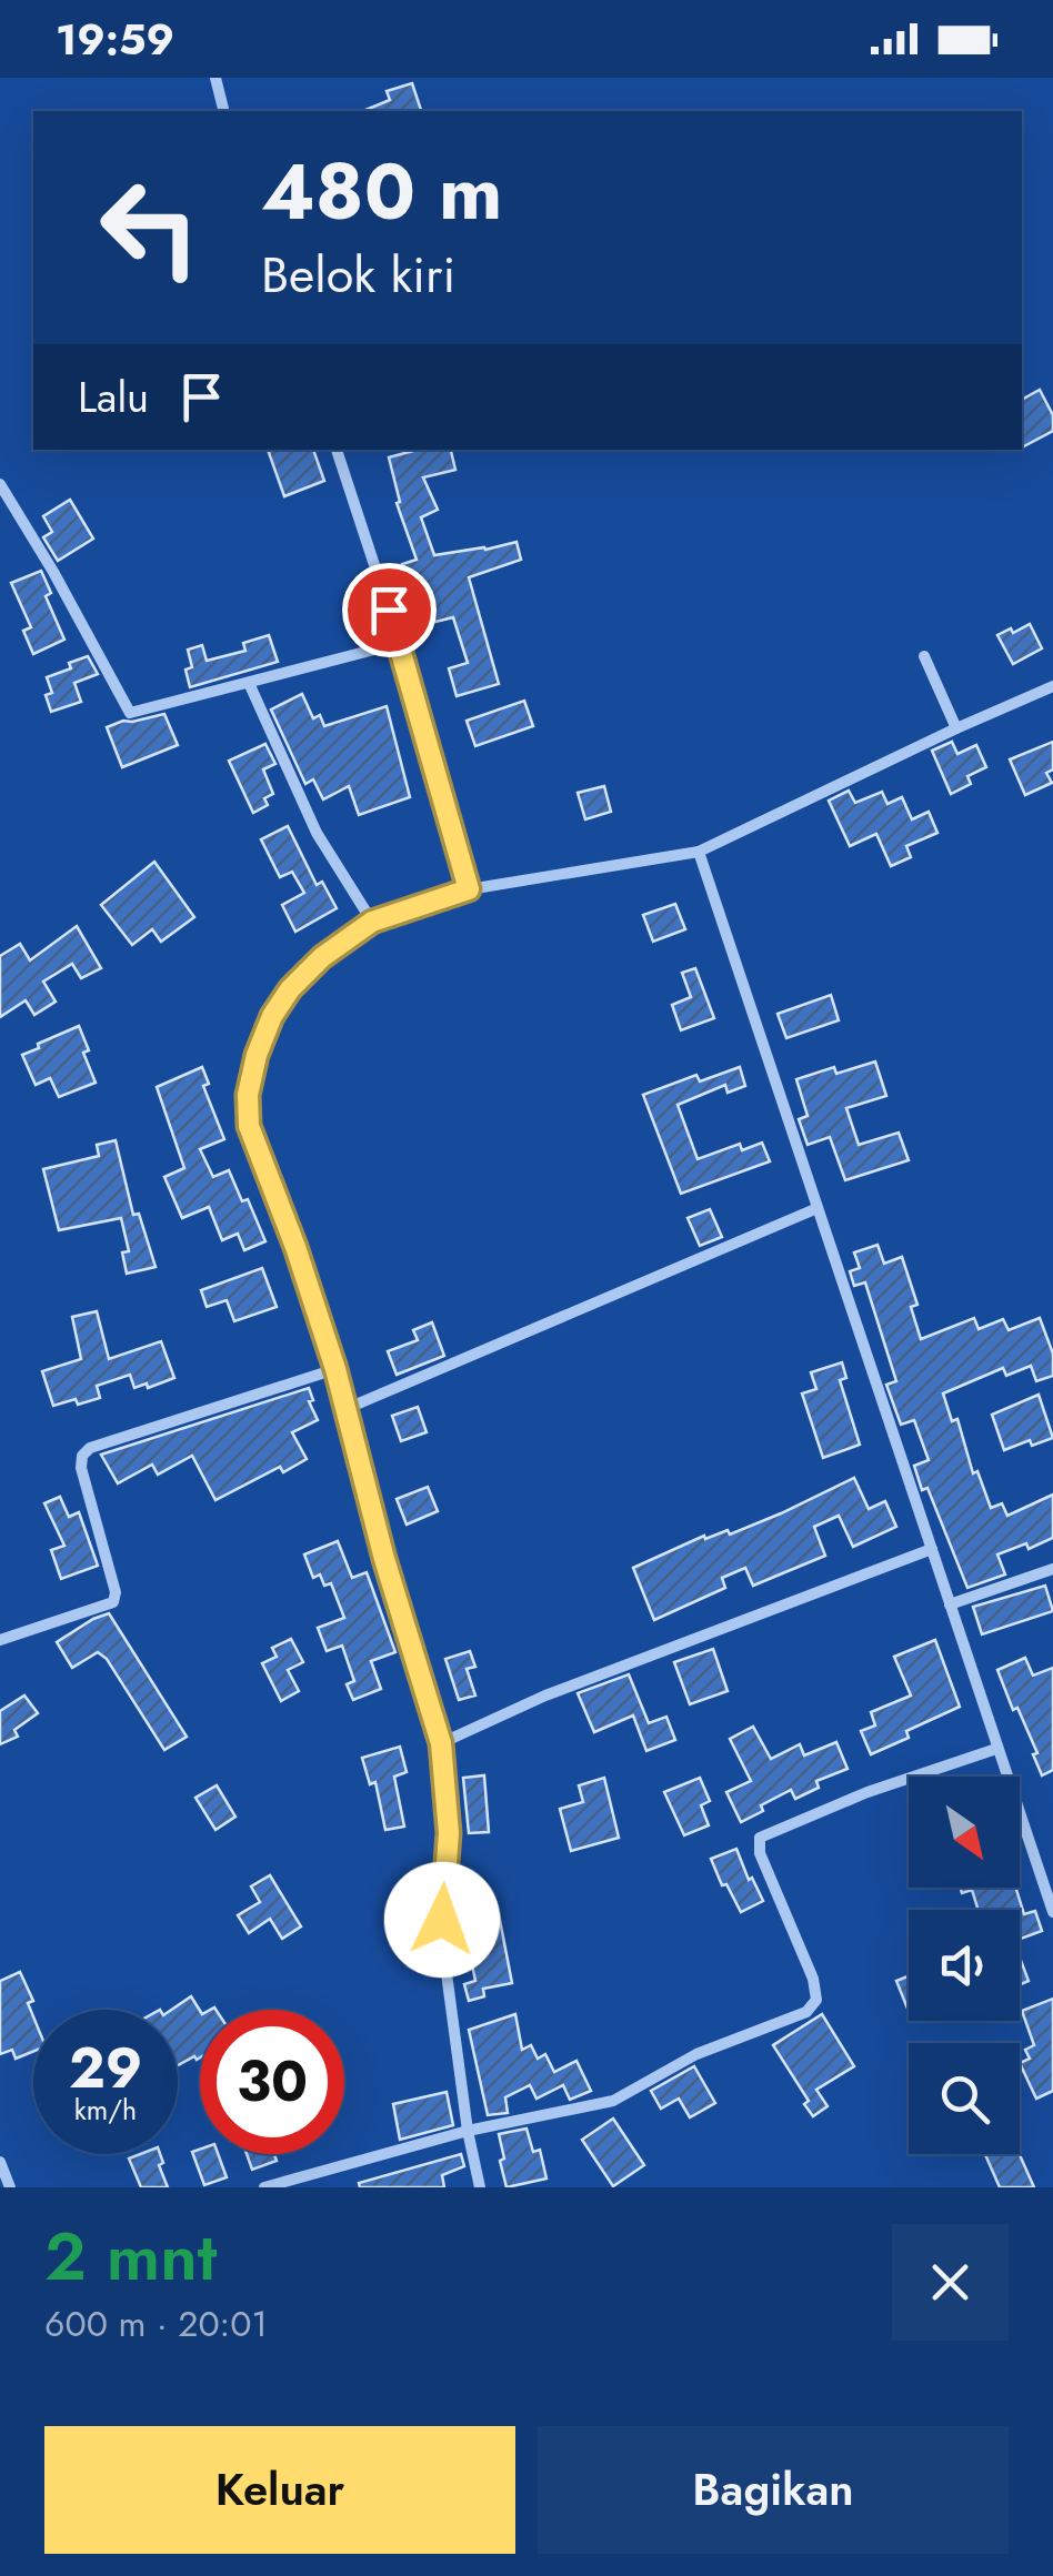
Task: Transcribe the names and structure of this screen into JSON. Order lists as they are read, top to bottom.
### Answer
{
  "north": "bottom right",
  "page": {
    "status": "19:59",
    "turn": ["480 m", "Belok kiri"],
    "then": "Lalu",
    "speed": "29 km/h",
    "limit": "30",
    "heading": ["2 mnt", "600 m · 20:01"],
    "buttons": ["Keluar", "Bagikan"]
  }
}
